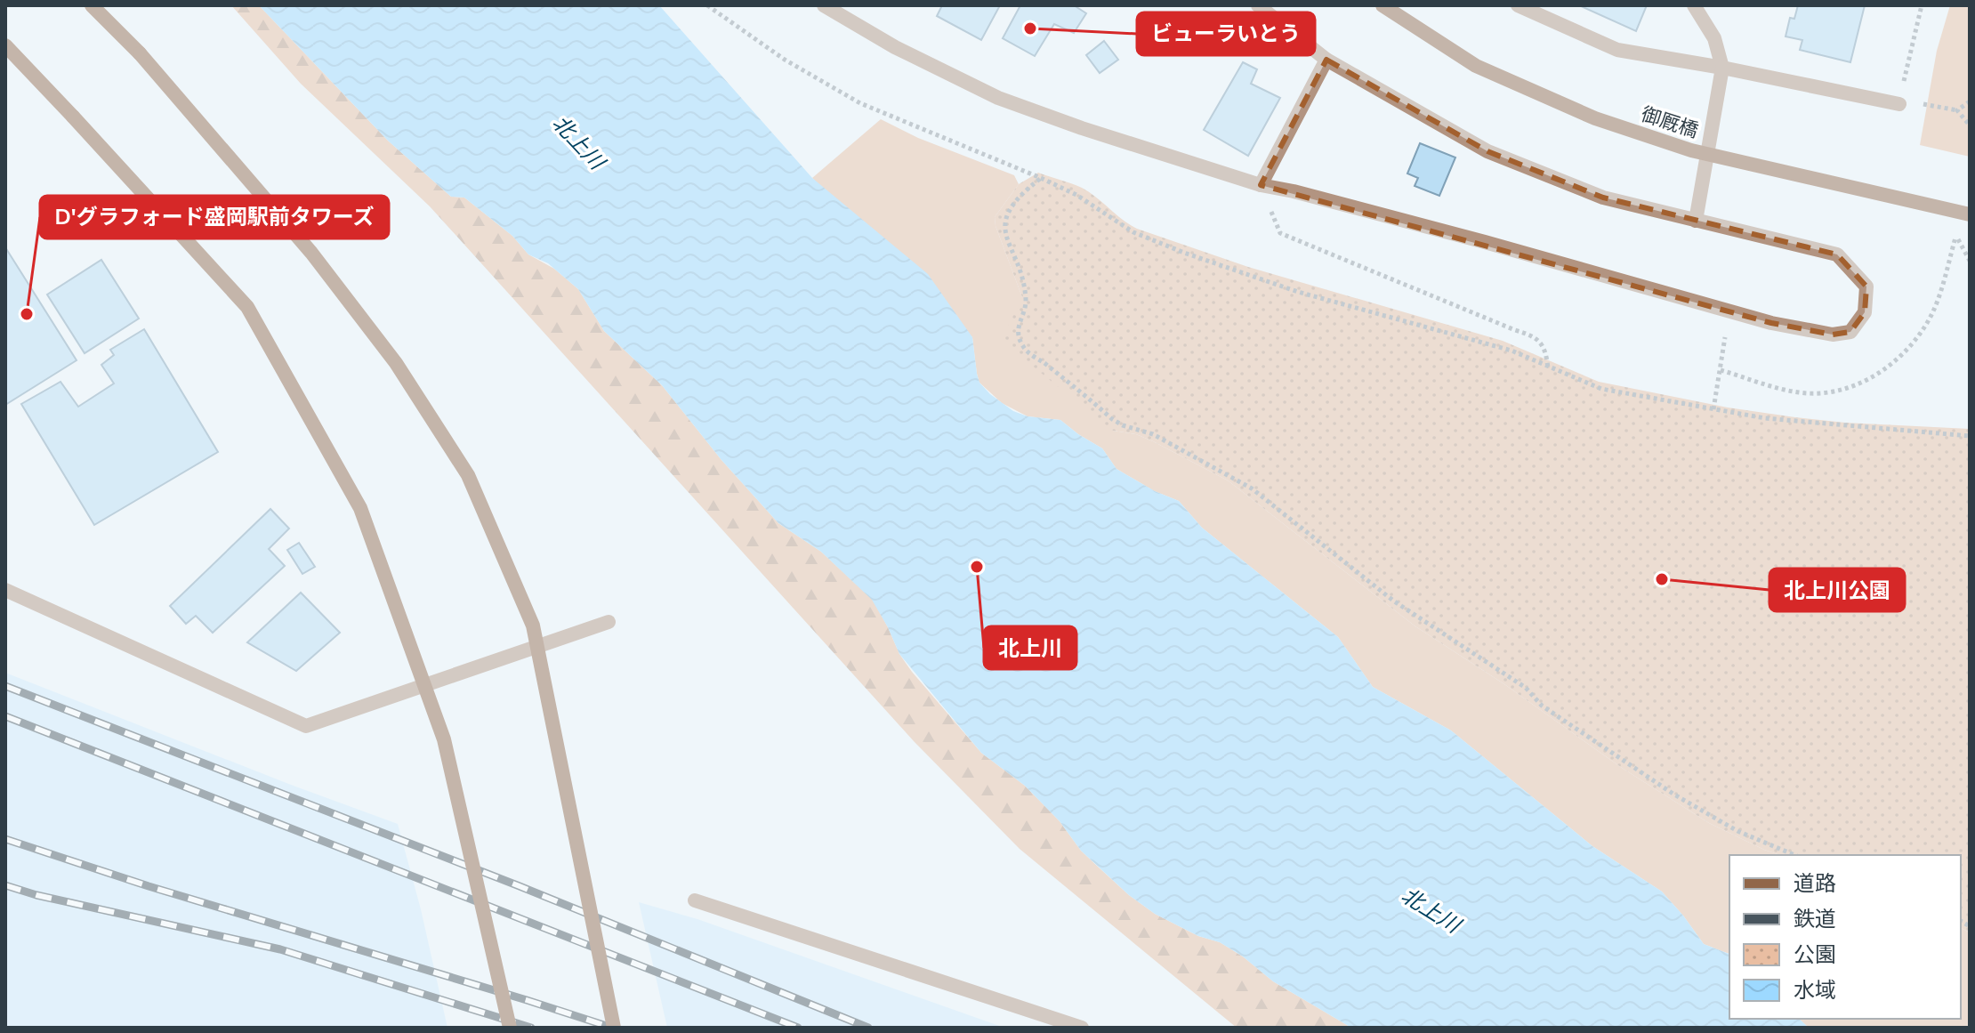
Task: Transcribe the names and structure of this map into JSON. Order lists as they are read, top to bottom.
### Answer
{
  "streets": {
    "street": ["御厩橋"]
  },
  "water": ["北上川"],
  "places": [
    "ビューラいとう",
    "D'グラフォード盛岡駅前タワーズ",
    "北上川",
    "北上川公園"
  ],
  "legend": [
    "道路",
    "鉄道",
    "公園",
    "水域"
  ]
}
